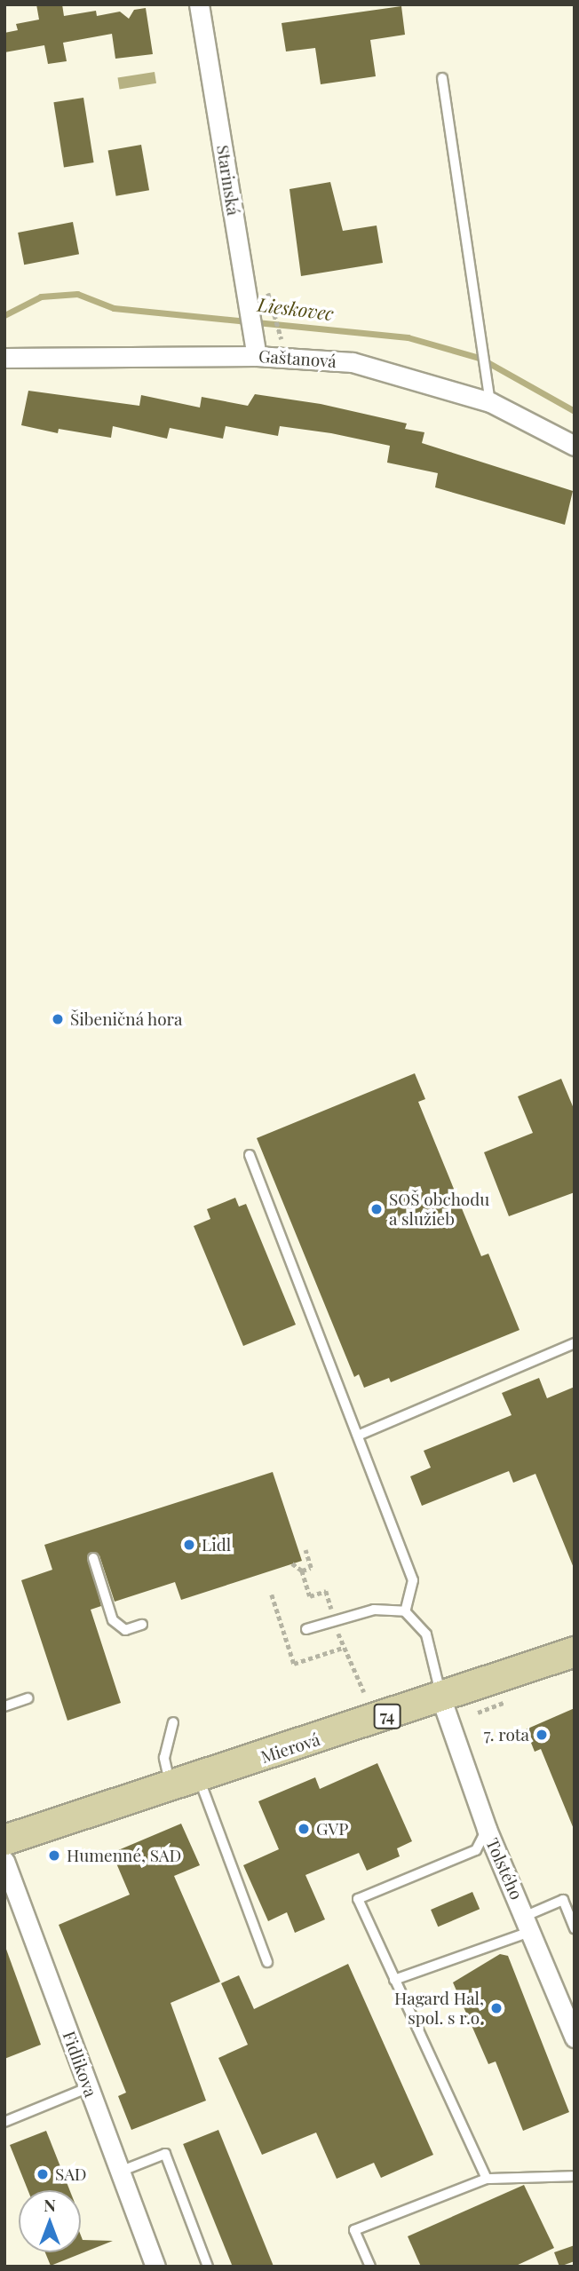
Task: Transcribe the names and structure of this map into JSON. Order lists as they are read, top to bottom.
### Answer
{
  "streets": {
    "main road": ["74", "Mierová"],
    "street": [
      "Starinská",
      "Gaštanová",
      "Tolstého",
      "Fidlikova"
    ]
  },
  "crossings": [
    ["Starinská", "Gaštanová"],
    ["Mierová", "Tolstého"]
  ],
  "water": ["Lieskovec"],
  "places": [
    "Šibeničná hora",
    "SOŠ obchodu a služieb",
    "Lidl",
    "7. rota",
    "GVP",
    "Humenné, SAD",
    "Hagard Hal, spol. s r.o.",
    "SAD"
  ],
  "north": "top"
}
